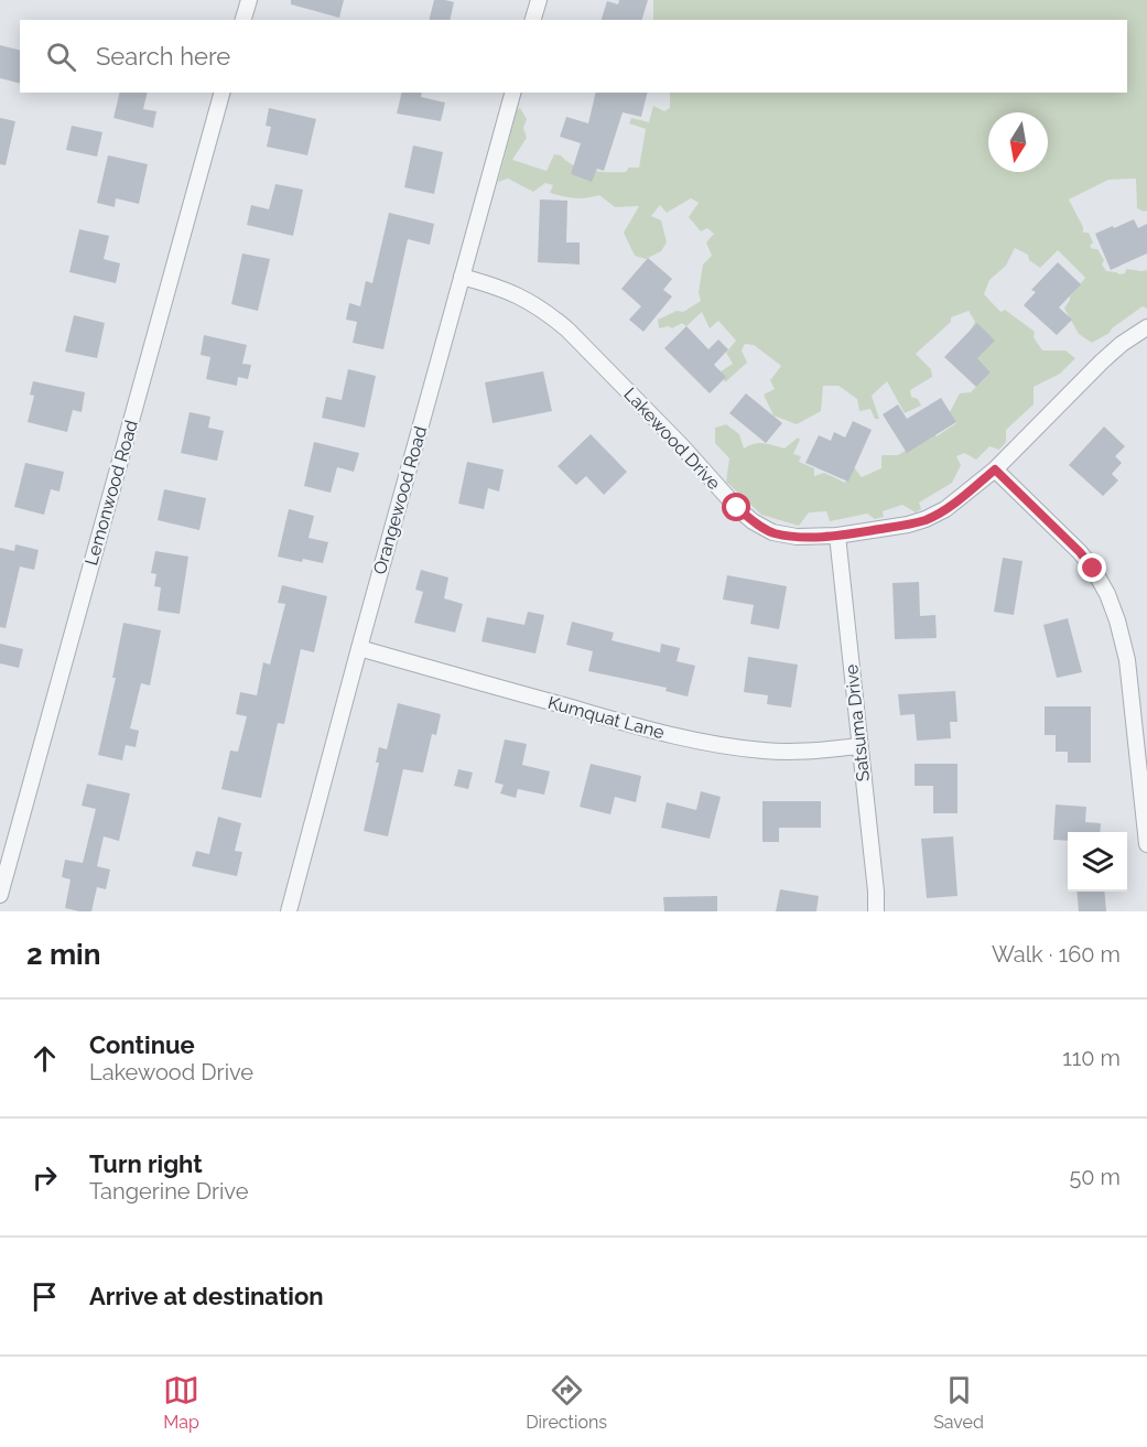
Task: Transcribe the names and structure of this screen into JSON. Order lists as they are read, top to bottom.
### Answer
{
  "streets": {
    "street": [
      "Lakewood Drive",
      "Lemonwood Road",
      "Orangewood Road",
      "Kumquat Lane",
      "Satsuma Drive"
    ]
  },
  "crossings": [
    ["Lakewood Drive", "Orangewood Road"],
    ["Lakewood Drive", "Satsuma Drive"],
    ["Orangewood Road", "Kumquat Lane"],
    ["Kumquat Lane", "Satsuma Drive"]
  ],
  "north": "bottom",
  "page": {
    "search": "Search here",
    "heading": ["2 min", "Walk · 160 m"],
    "list": [
      ["Continue", "Lakewood Drive", "110 m"],
      ["Turn right", "Tangerine Drive", "50 m"],
      "Arrive at destination"
    ],
    "nav": ["Map", "Directions", "Saved"]
  }
}
